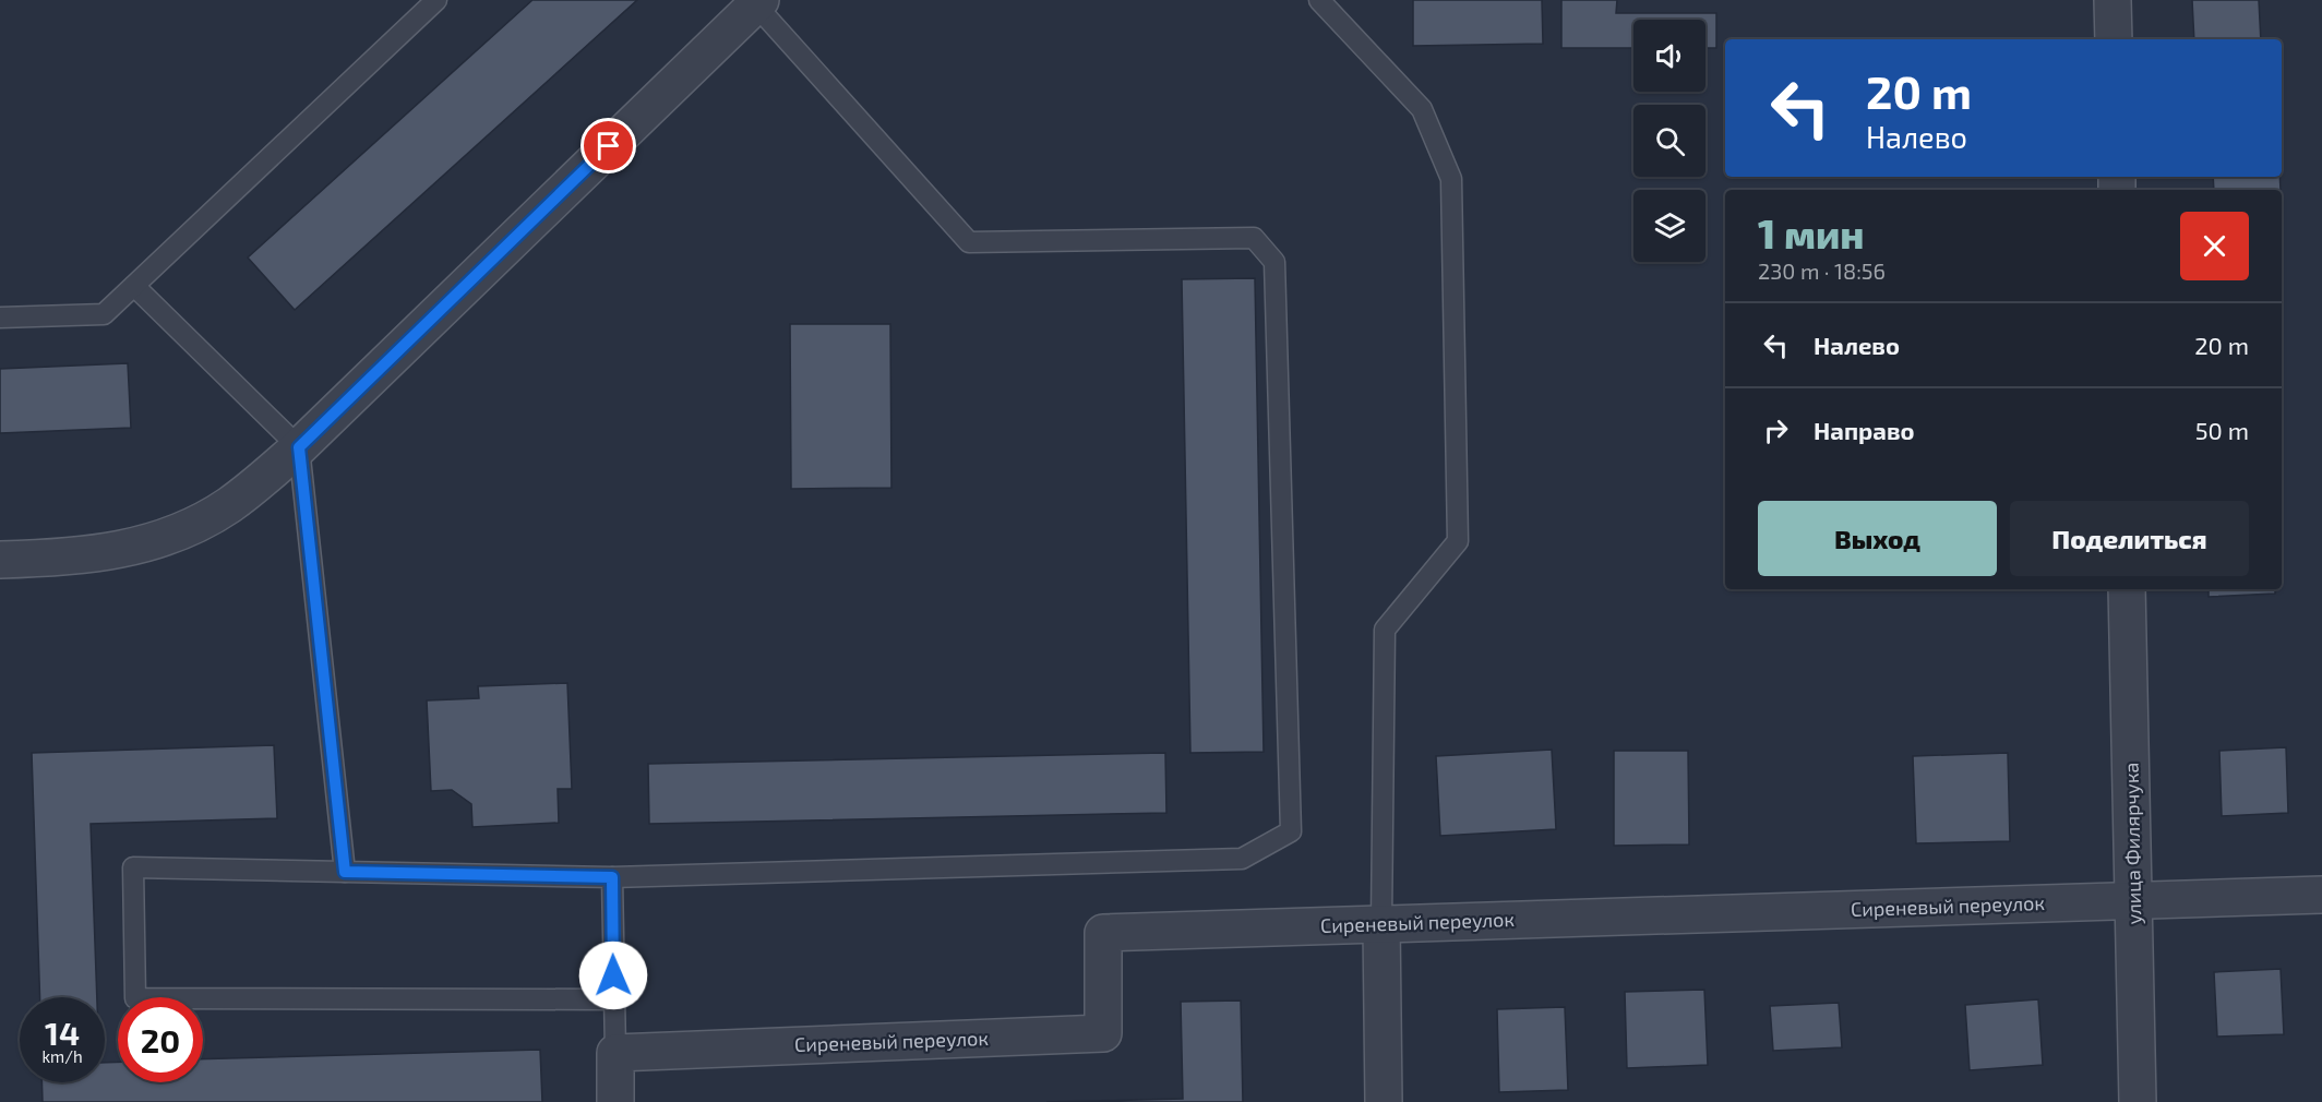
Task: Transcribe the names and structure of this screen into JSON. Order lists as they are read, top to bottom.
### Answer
{
  "streets": {
    "street": ["улица Филярчука", "Сиреневый переулок"]
  },
  "crossings": [
    ["улица Филярчука", "Сиреневый переулок"]
  ],
  "page": {
    "turn": ["20 m", "Налево"],
    "heading": ["1 мин", "230 m · 18:56"],
    "list": [
      {
        "name": "Налево",
        "value": "20 m"
      },
      {
        "name": "Направо",
        "value": "50 m"
      }
    ],
    "buttons": ["Выход", "Поделиться"],
    "speed": "14 km/h",
    "limit": "20"
  }
}
